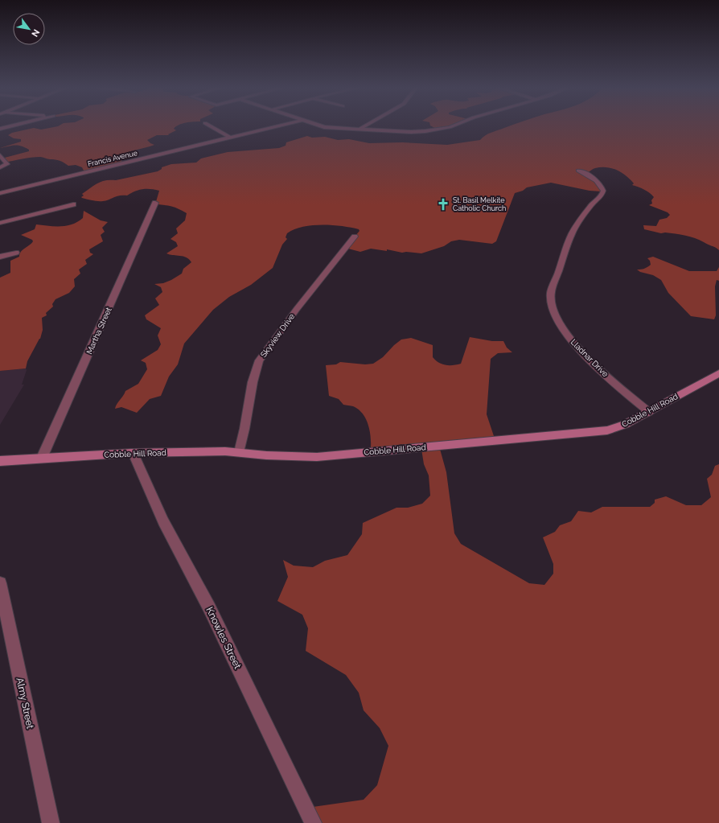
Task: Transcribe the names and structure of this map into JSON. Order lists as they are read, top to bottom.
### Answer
{
  "streets": {
    "street": [
      "Francis Avenue",
      "Martha Street",
      "Skyview Drive",
      "Lladnar Drive",
      "Cobble Hill Road",
      "Knowles Street",
      "Almy Street"
    ]
  },
  "crossings": [
    ["Martha Street", "Cobble Hill Road"],
    ["Skyview Drive", "Cobble Hill Road"],
    ["Lladnar Drive", "Cobble Hill Road"],
    ["Cobble Hill Road", "Knowles Street"]
  ],
  "places": {
    "church": ["St. Basil Melkite Catholic Church"]
  },
  "north": "bottom right"
}
